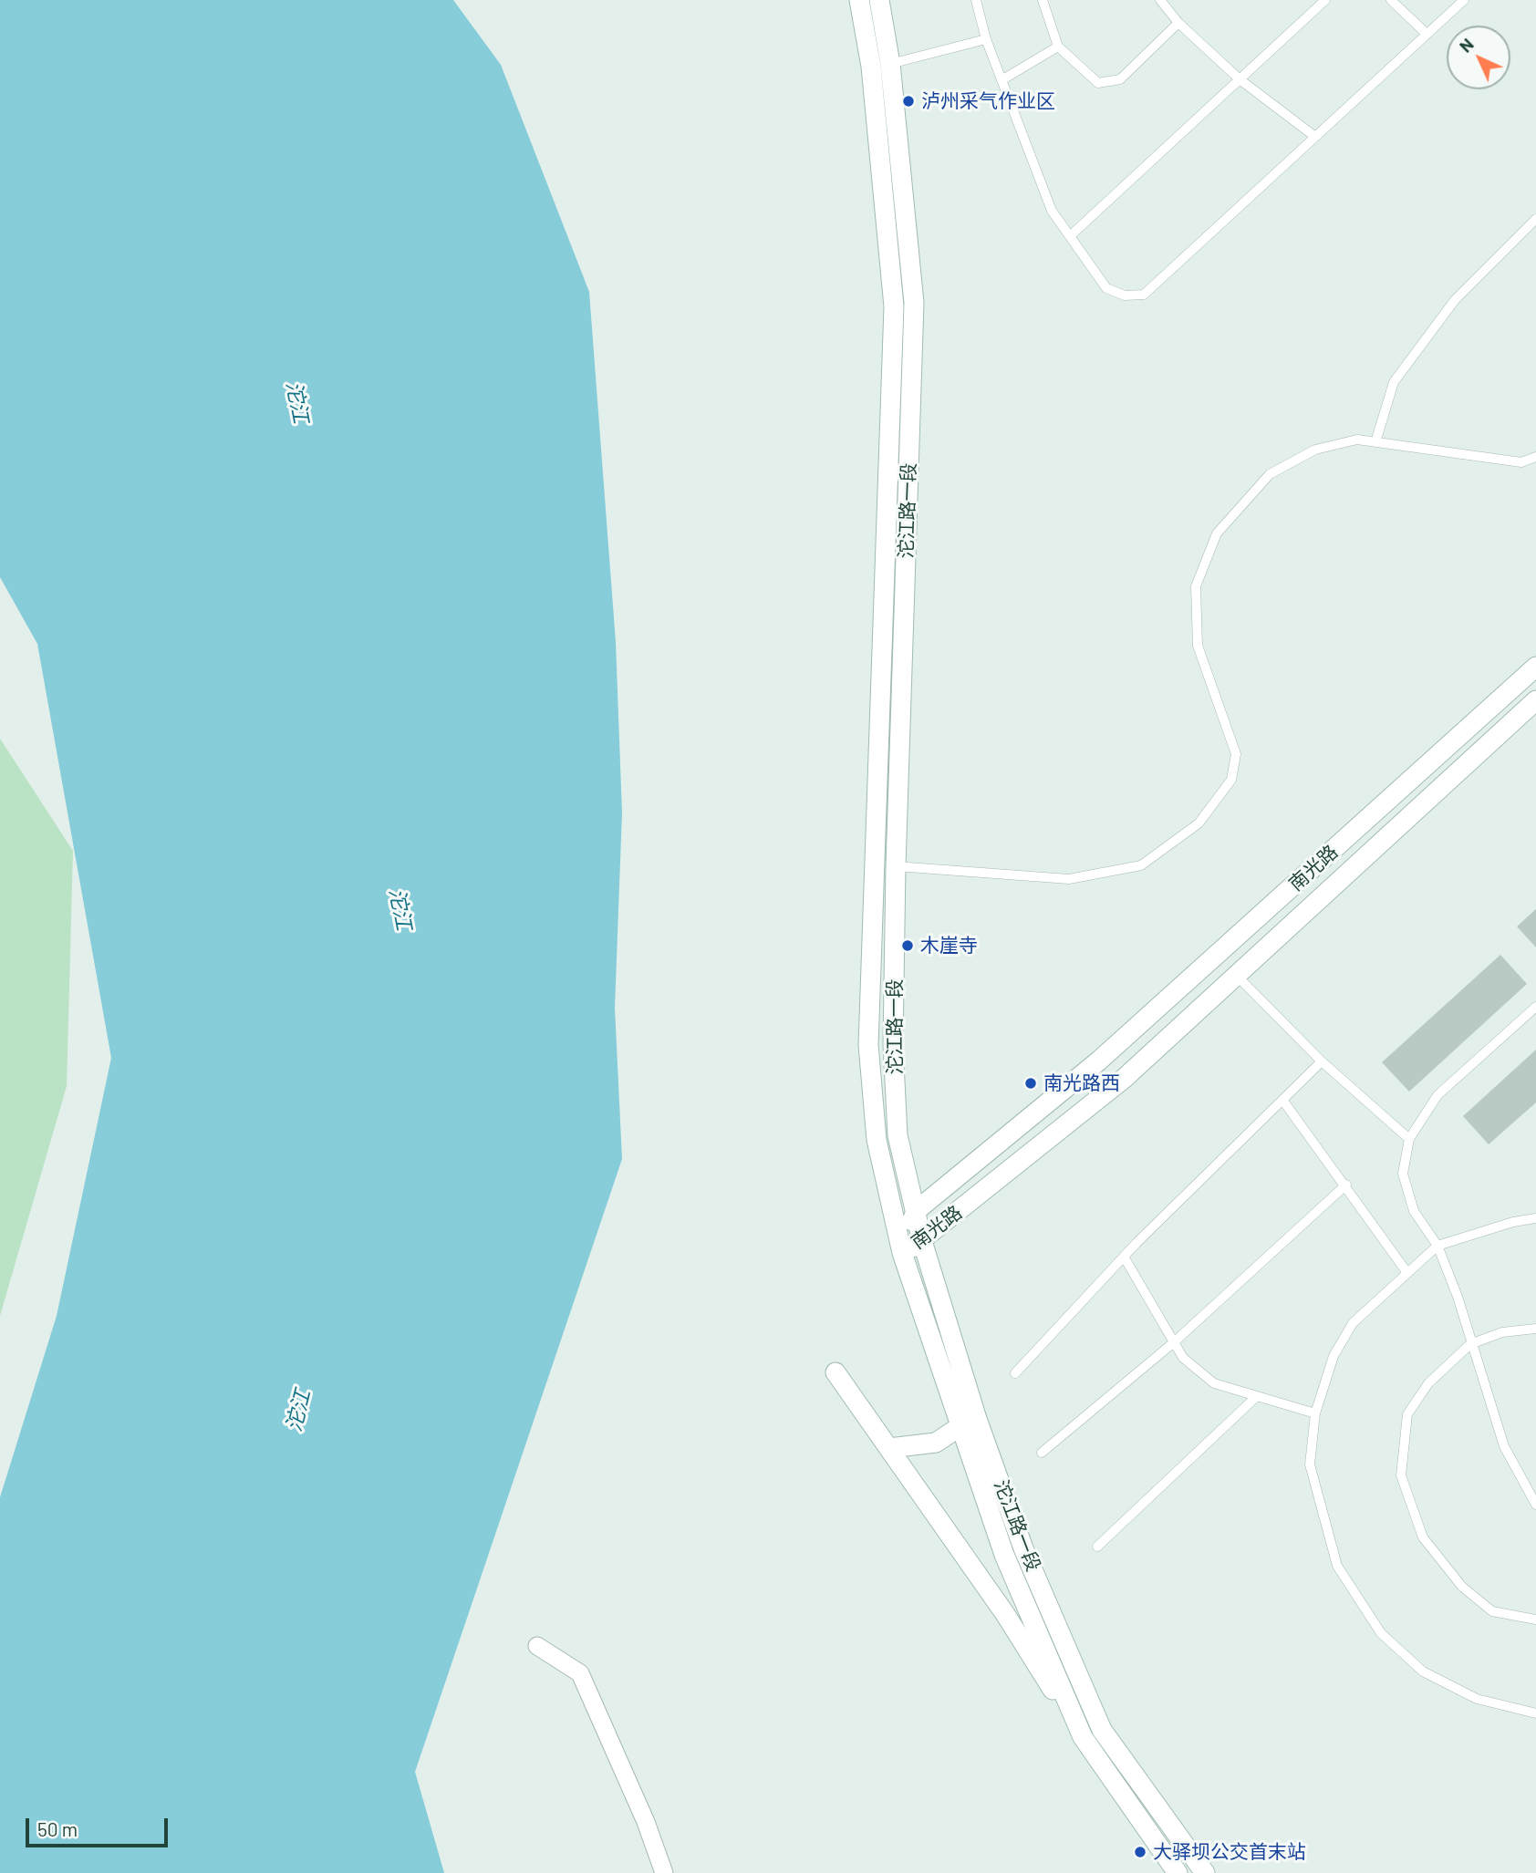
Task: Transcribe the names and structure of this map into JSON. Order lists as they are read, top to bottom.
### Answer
{
  "streets": {
    "street": ["沱江路一段", "南光路"]
  },
  "crossings": [
    ["沱江路一段", "南光路"]
  ],
  "water": ["沱江"],
  "places": [
    "泸州采气作业区",
    "木崖寺",
    "南光路西",
    "大驿坝公交首末站"
  ],
  "scale_bar": "50 m",
  "north": "top left"
}
